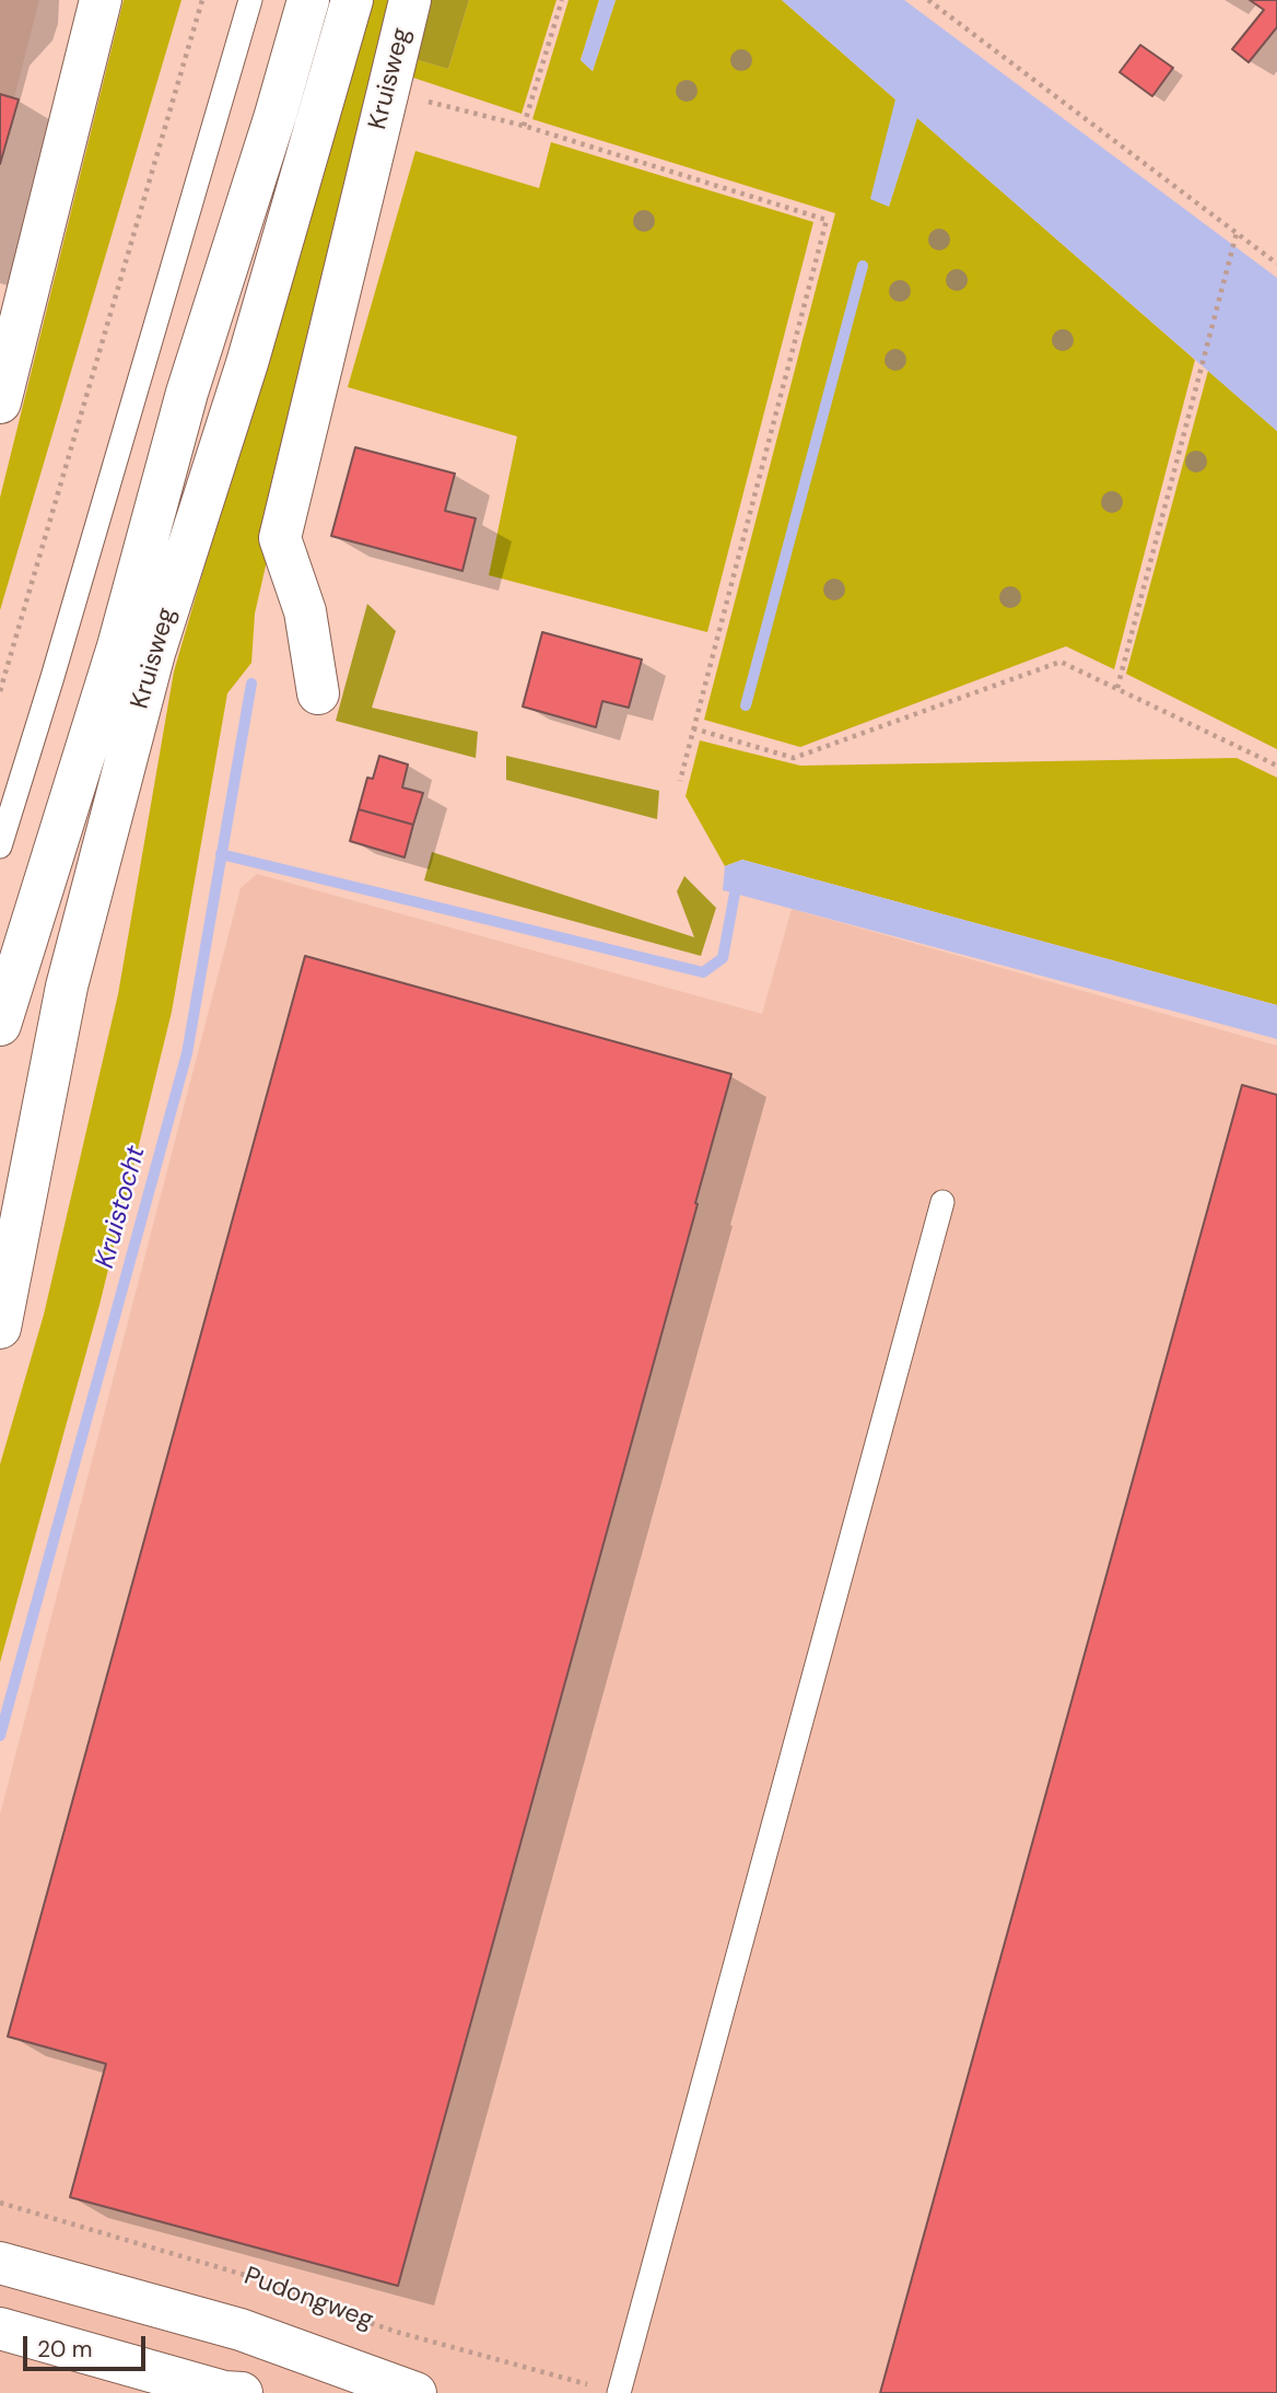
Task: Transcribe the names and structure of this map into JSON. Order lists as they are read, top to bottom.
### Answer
{
  "streets": {
    "main road": ["Kruisweg", "Pudongweg"]
  },
  "water": ["Kruistocht"],
  "scale_bar": "20 m"
}
